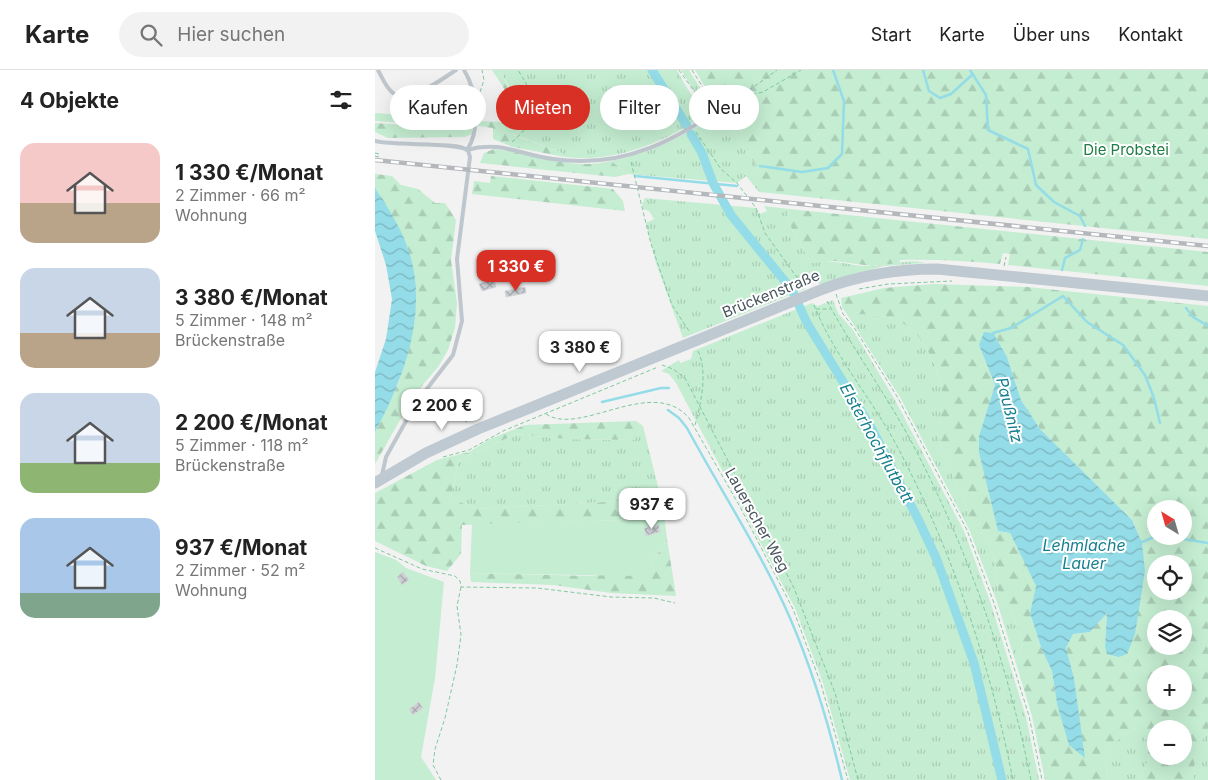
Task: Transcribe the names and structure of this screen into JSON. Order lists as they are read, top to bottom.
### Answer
{
  "streets": {
    "main road": ["Brückenstraße"],
    "path": ["Lauerscher Weg"]
  },
  "water": ["Paußnitz", "Elsterhochflutbett", "Lehmlache Lauer"],
  "parks": ["Die Probstei"],
  "north": "top left",
  "page": {
    "header": "Karte",
    "search": "Hier suchen",
    "nav": [
      "Start",
      "Karte",
      "Über uns",
      "Kontakt"
    ],
    "heading": "4 Objekte",
    "chip": [
      "Kaufen",
      "Mieten",
      "Filter",
      "Neu"
    ],
    "list": [
      {
        "name": "1 330 €/Monat",
        "note": "2 Zimmer · 66 m² · Wohnung"
      },
      {
        "name": "3 380 €/Monat",
        "note": "5 Zimmer · 148 m² · Brückenstraße"
      },
      {
        "name": "2 200 €/Monat",
        "note": "5 Zimmer · 118 m² · Brückenstraße"
      },
      {
        "name": "937 €/Monat",
        "note": "2 Zimmer · 52 m² · Wohnung"
      }
    ],
    "price": [
      "1 330 €",
      "3 380 €",
      "2 200 €",
      "937 €"
    ],
    "map_buttons": ["+", "−"]
  }
}
